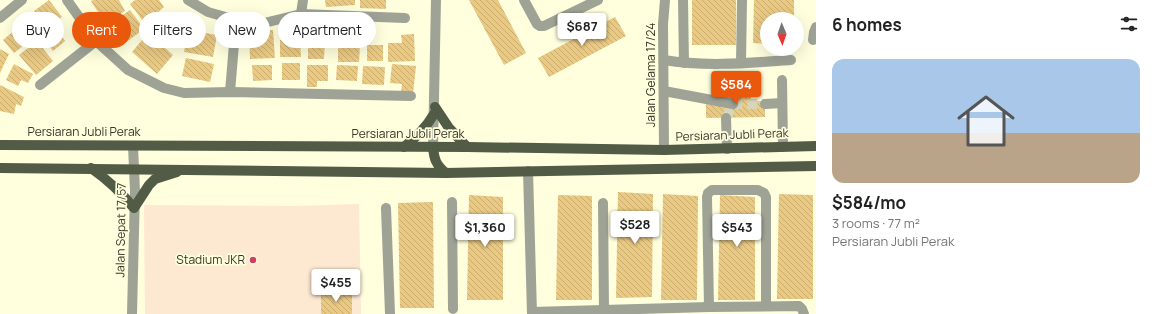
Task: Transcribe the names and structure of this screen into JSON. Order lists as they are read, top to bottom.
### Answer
{
  "streets": {
    "main road": ["Persiaran Jubli Perak"],
    "street": ["Jalan Gelama 17/24", "Jalan Sepat 17/57"]
  },
  "crossings": [
    ["Jalan Gelama 17/24", "Persiaran Jubli Perak"],
    ["Persiaran Jubli Perak", "Jalan Sepat 17/57"]
  ],
  "places": ["Stadium JKR"],
  "north": "bottom",
  "page": {
    "heading": "6 homes",
    "chip": [
      "Buy",
      "Rent",
      "Filters",
      "New",
      "Apartment"
    ],
    "price": [
      "$687",
      "$584",
      "$528",
      "$1,360",
      "$543",
      "$455"
    ],
    "list": [
      {
        "name": "$584/mo",
        "note": "3 rooms · 77 m² · Persiaran Jubli Perak"
      }
    ]
  }
}
